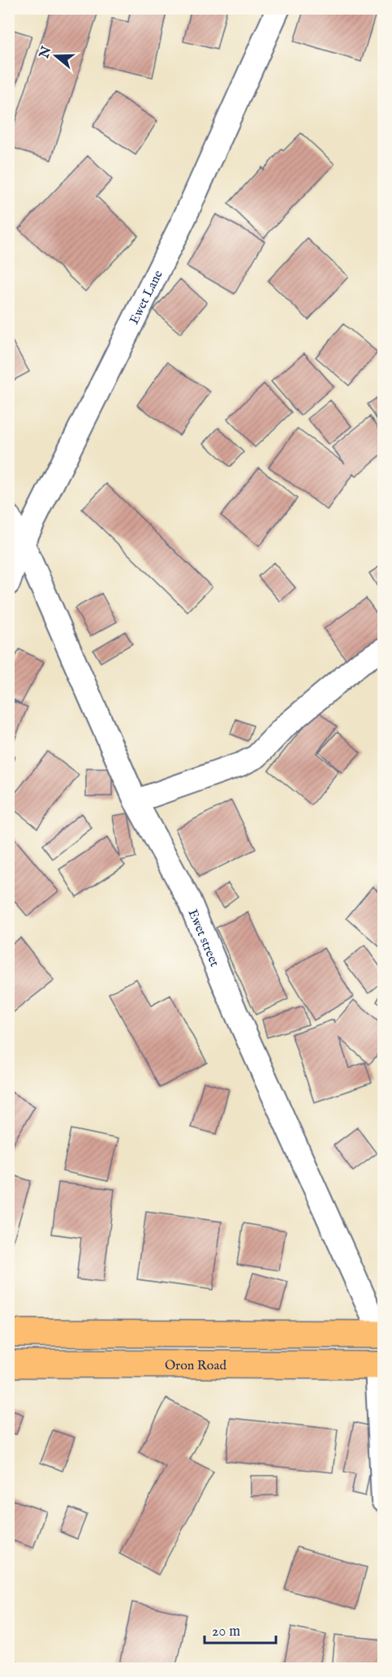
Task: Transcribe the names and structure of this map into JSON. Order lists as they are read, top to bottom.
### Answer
{
  "streets": {
    "highway": ["Oron Road"],
    "street": ["Ewet Lane", "Ewet street"]
  },
  "crossings": [
    ["Ewet Lane", "Ewet street"]
  ],
  "scale_bar": "20 m",
  "north": "left"
}
